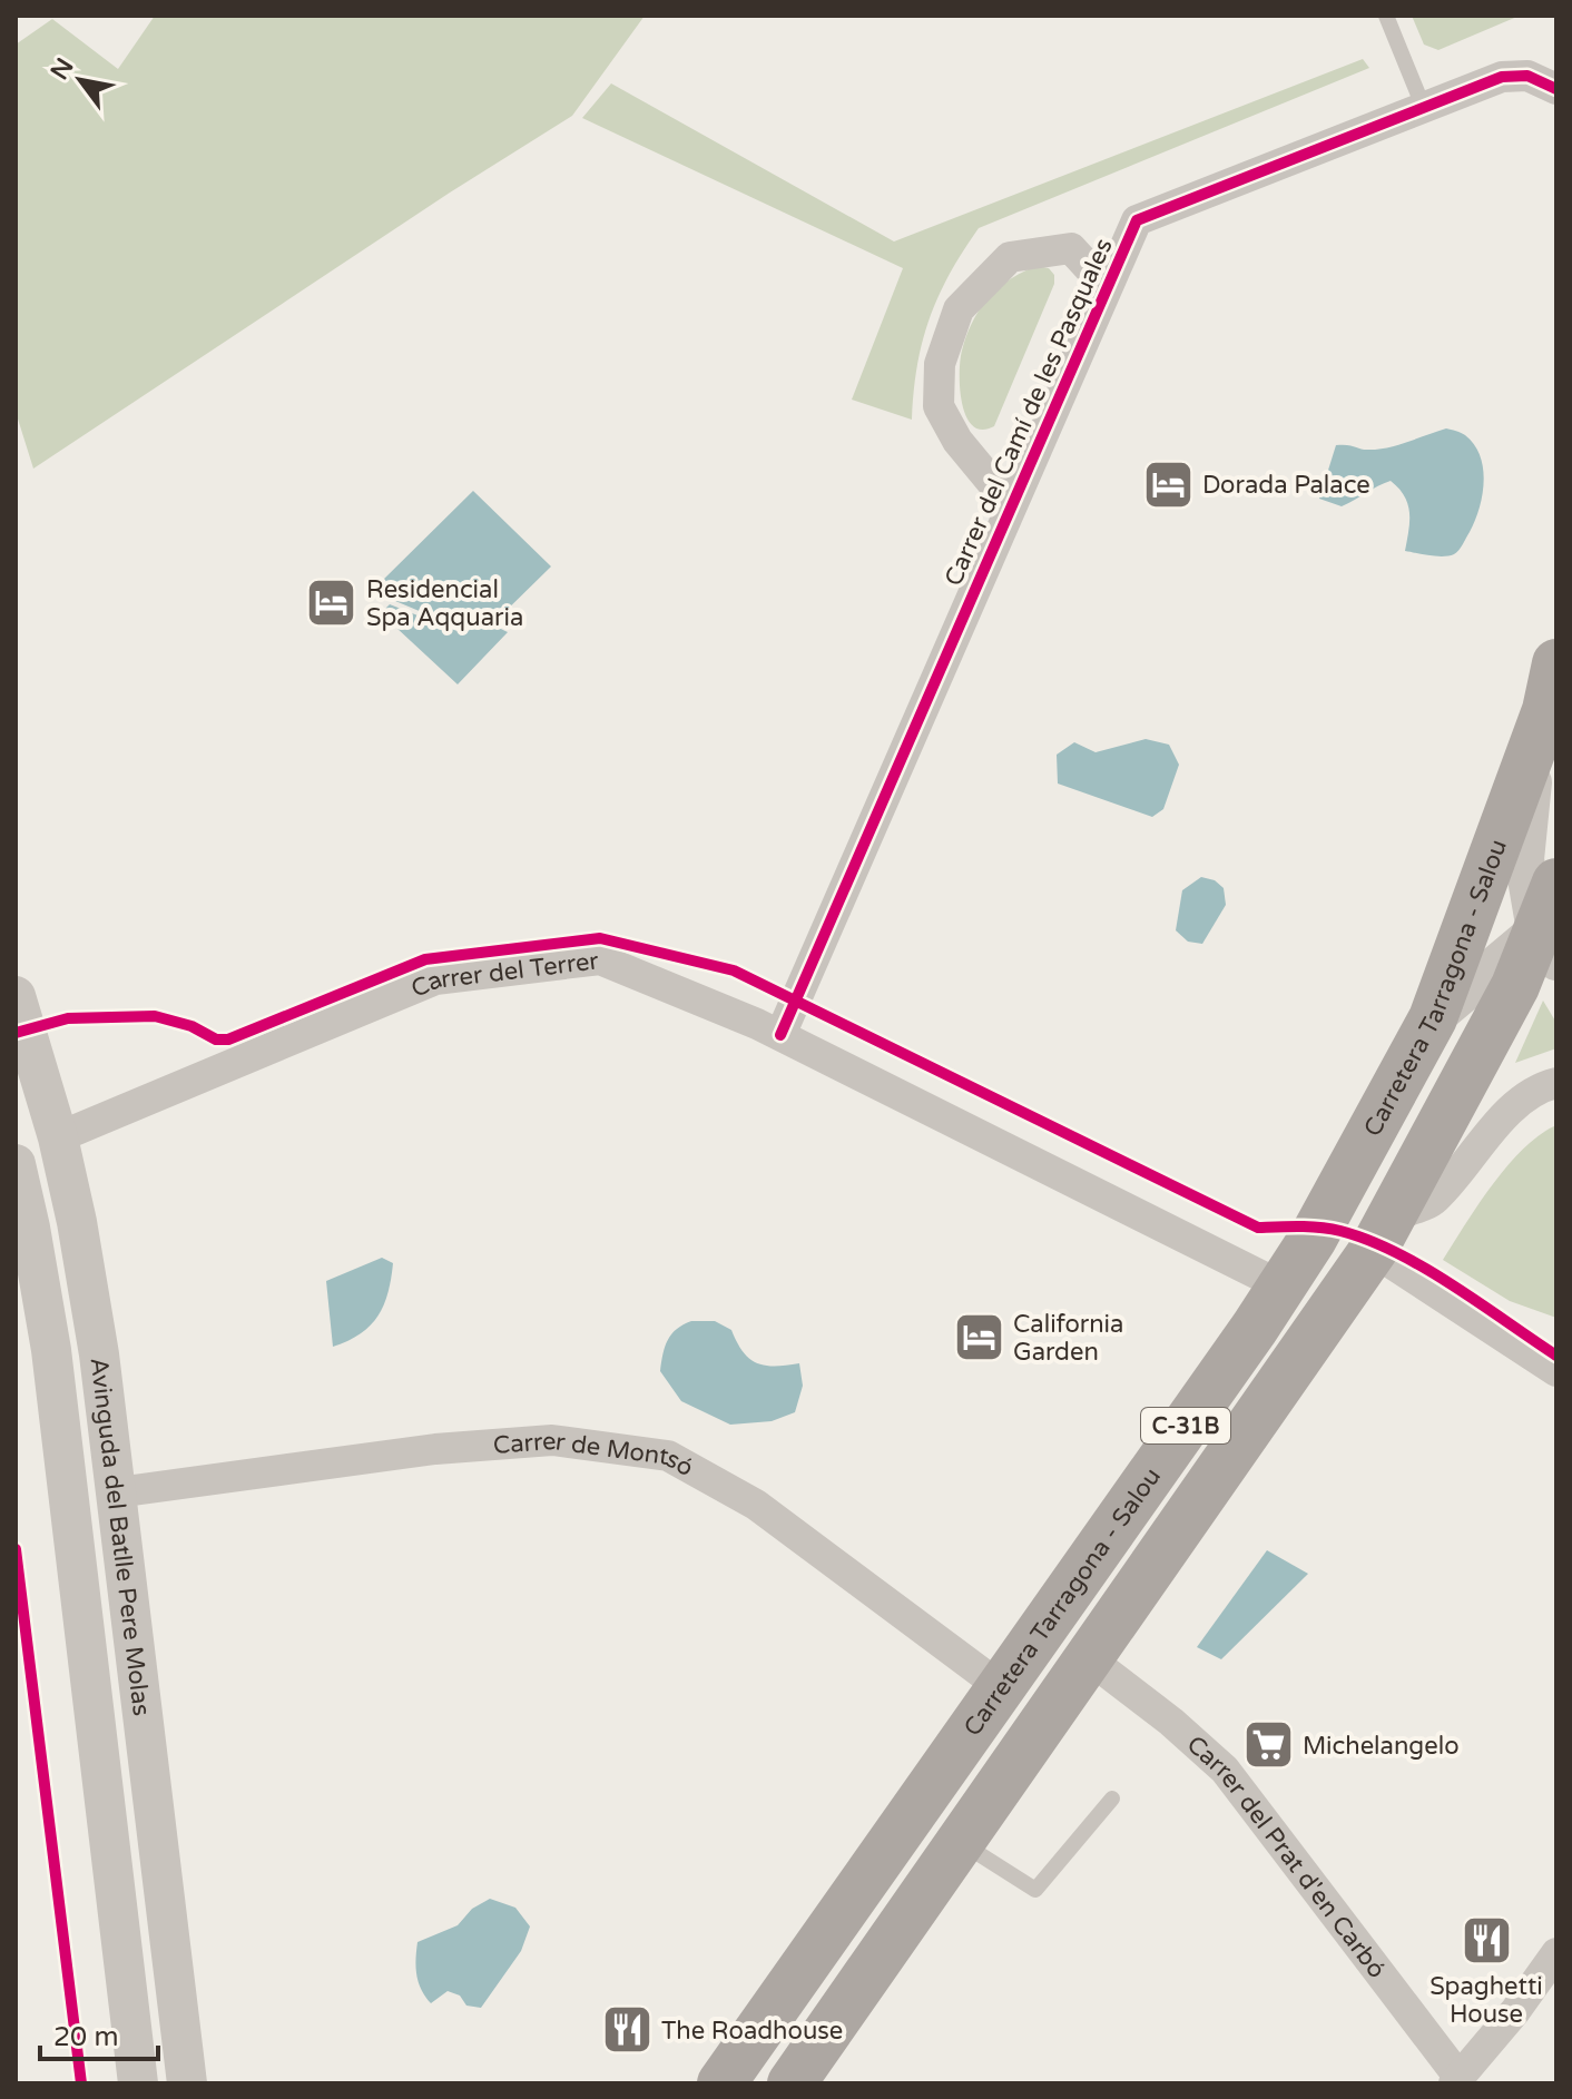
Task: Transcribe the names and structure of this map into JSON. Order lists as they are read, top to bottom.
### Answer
{
  "streets": {
    "main road": ["Carretera Tarragona - Salou", "C-31B"],
    "street": [
      "Carrer del Camí de les Pasquales",
      "Carrer del Terrer",
      "Carrer de Montsó",
      "Avinguda del Batlle Pere Molas",
      "Carrer del Prat d'en Carbó"
    ]
  },
  "crossings": [
    ["Carrer del Camí de les Pasquales", "Carrer del Terrer"],
    ["Carrer del Terrer", "Carretera Tarragona - Salou"],
    ["Carrer del Terrer", "Avinguda del Batlle Pere Molas"],
    ["Carretera Tarragona - Salou", "Carrer de Montsó"],
    ["C-31B", "Carrer del Prat d'en Carbó"],
    ["Carrer de Montsó", "Avinguda del Batlle Pere Molas"]
  ],
  "places": {
    "hotel": ["Dorada Palace", "Residencial Spa Aqquaria", "California Garden"],
    "supermarket": ["Michelangelo"],
    "restaurant": ["Spaghetti House", "The Roadhouse"]
  },
  "scale_bar": "20 m",
  "north": "top left"
}
